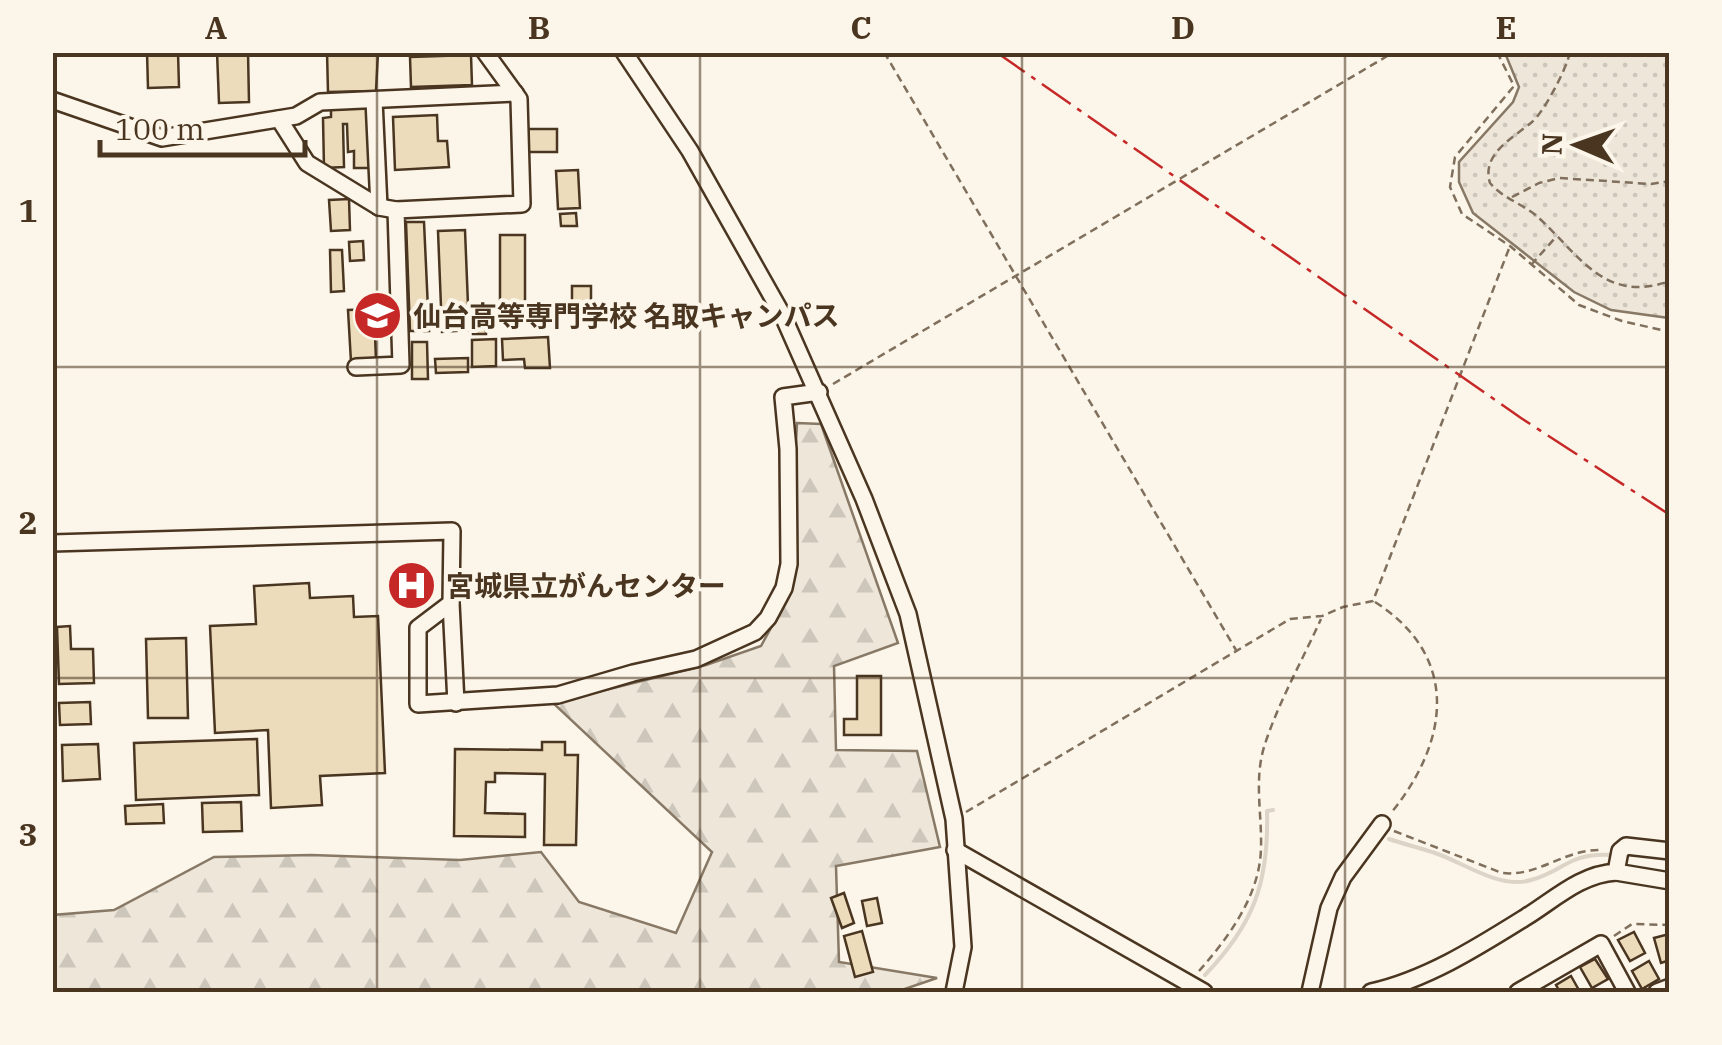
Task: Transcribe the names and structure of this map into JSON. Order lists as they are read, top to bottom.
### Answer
{
  "places": {
    "school or university": ["仙台高等専門学校 名取キャンパス"],
    "hospital": ["宮城県立がんセンター"]
  },
  "scale_bar": "100 m",
  "north": "left",
  "grid": {
    "columns": [
      "A",
      "B",
      "C",
      "D",
      "E"
    ],
    "rows": ["1", "2", "3"]
  }
}
